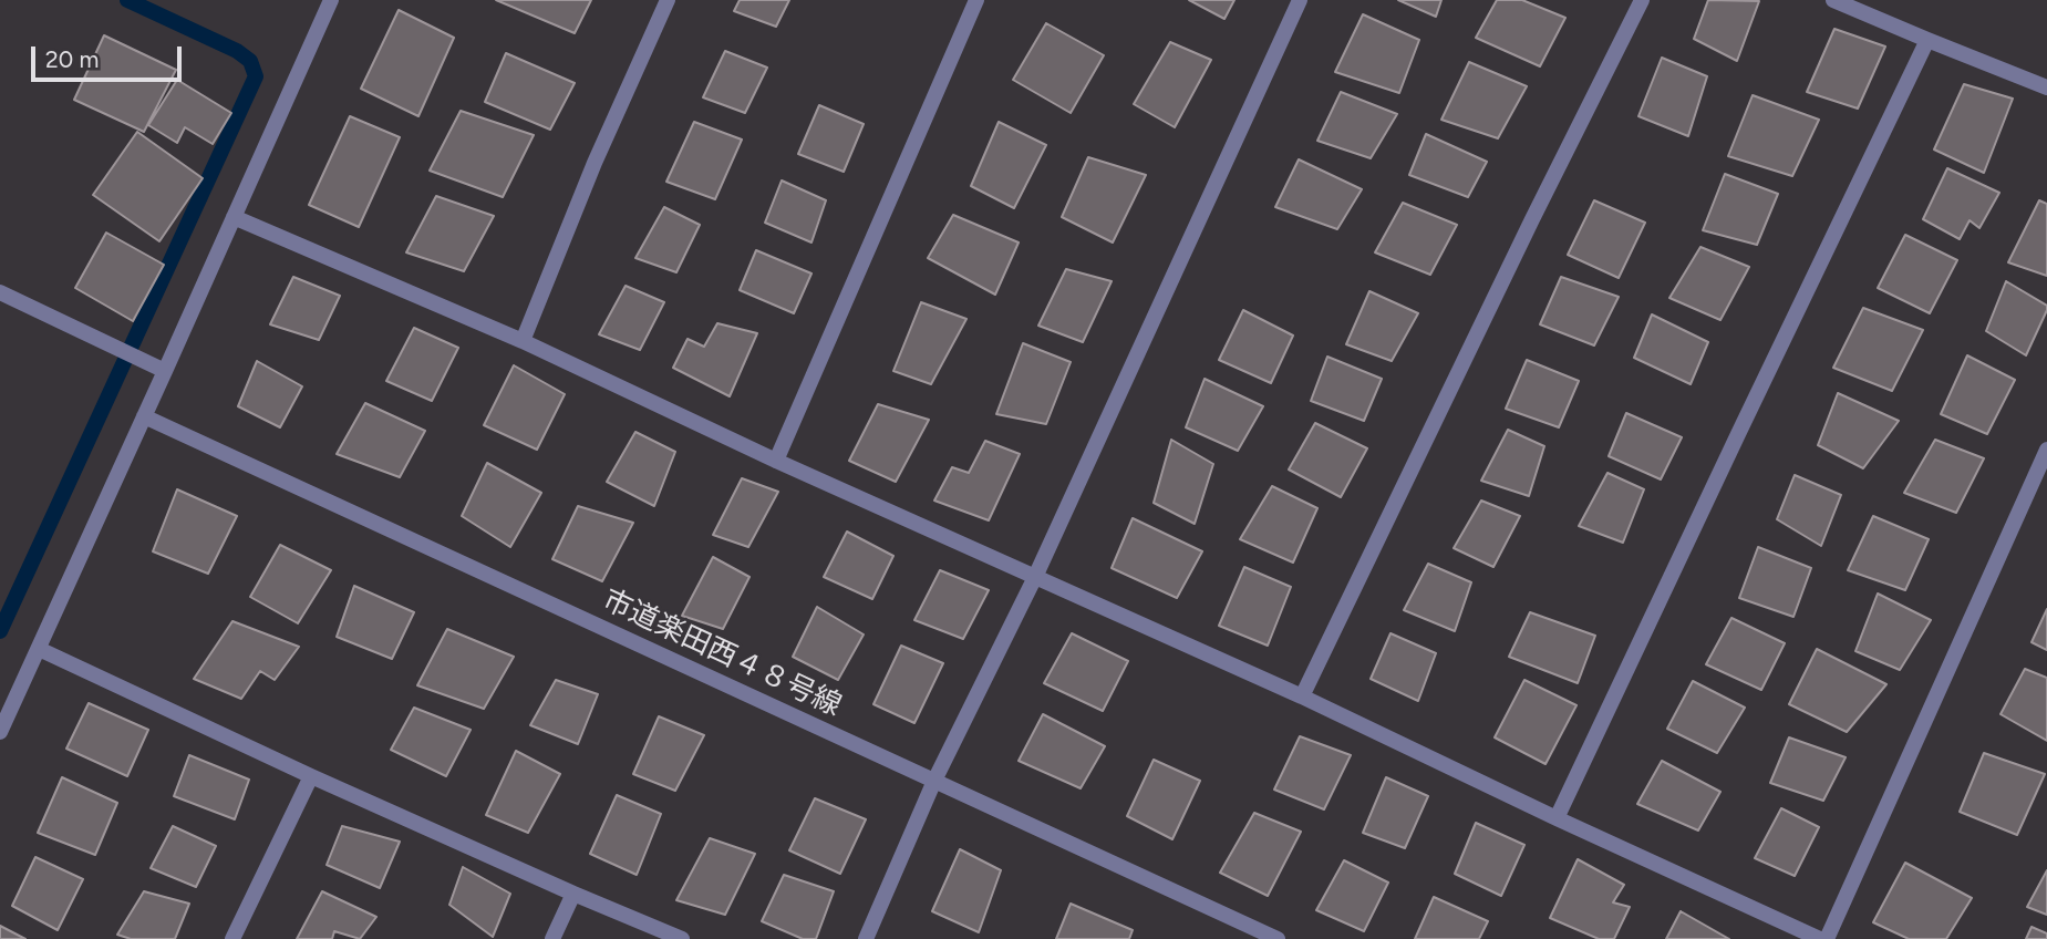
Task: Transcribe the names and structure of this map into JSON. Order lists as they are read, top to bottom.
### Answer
{
  "streets": {
    "street": ["市道楽田西４８号線"]
  },
  "scale_bar": "20 m"
}
